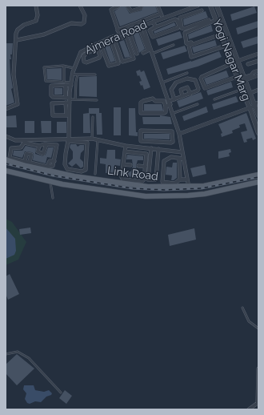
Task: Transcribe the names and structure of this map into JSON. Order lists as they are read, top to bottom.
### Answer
{
  "streets": {
    "main road": ["Link Road"],
    "street": ["Ajmera Road", "Yogi Nagar Marg"]
  },
  "crossings": [
    ["Ajmera Road", "Link Road"]
  ]
}
